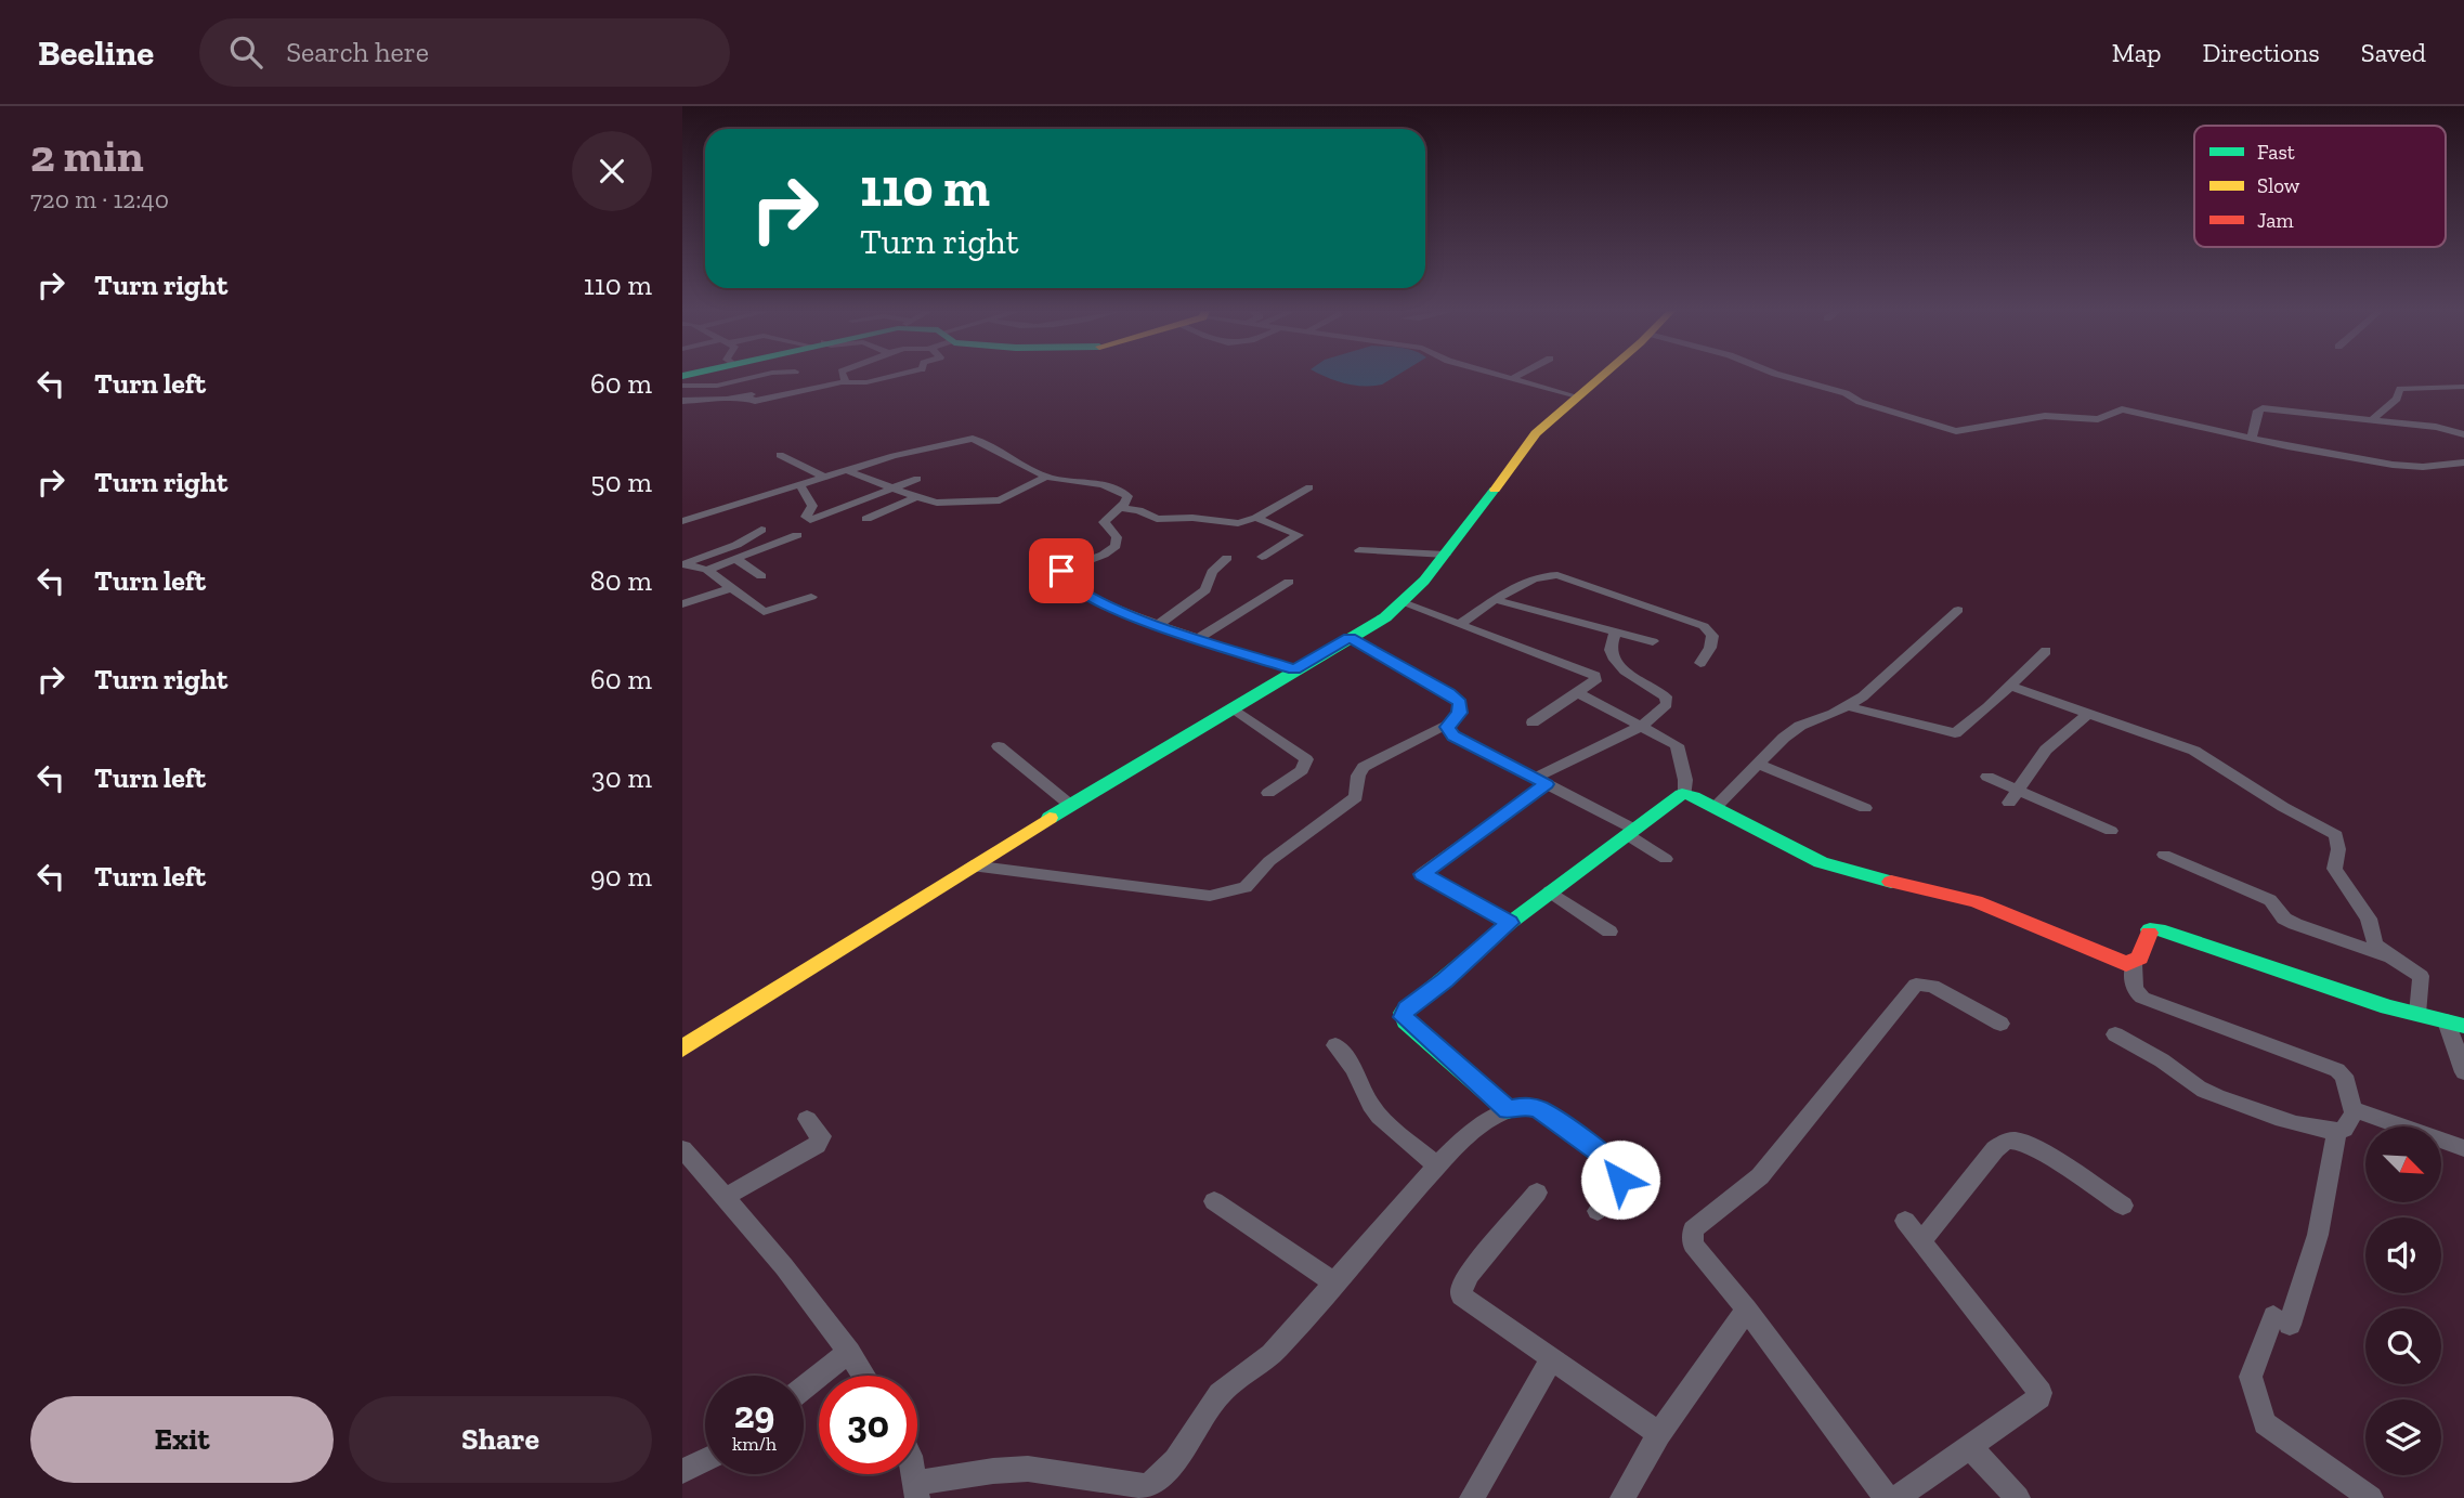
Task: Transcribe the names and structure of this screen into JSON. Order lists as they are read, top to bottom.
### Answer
{
  "legend": ["Fast", "Slow", "Jam"],
  "north": "bottom right",
  "page": {
    "header": "Beeline",
    "search": "Search here",
    "nav": ["Map", "Directions", "Saved"],
    "heading": ["2 min", "720 m · 12:40"],
    "turn": ["110 m", "Turn right"],
    "list": [
      {
        "name": "Turn right",
        "value": "110 m"
      },
      {
        "name": "Turn left",
        "value": "60 m"
      },
      {
        "name": "Turn right",
        "value": "50 m"
      },
      {
        "name": "Turn left",
        "value": "80 m"
      },
      {
        "name": "Turn right",
        "value": "60 m"
      },
      {
        "name": "Turn left",
        "value": "30 m"
      },
      {
        "name": "Turn left",
        "value": "90 m"
      }
    ],
    "speed": "29 km/h",
    "limit": "30",
    "buttons": ["Exit", "Share"]
  }
}
